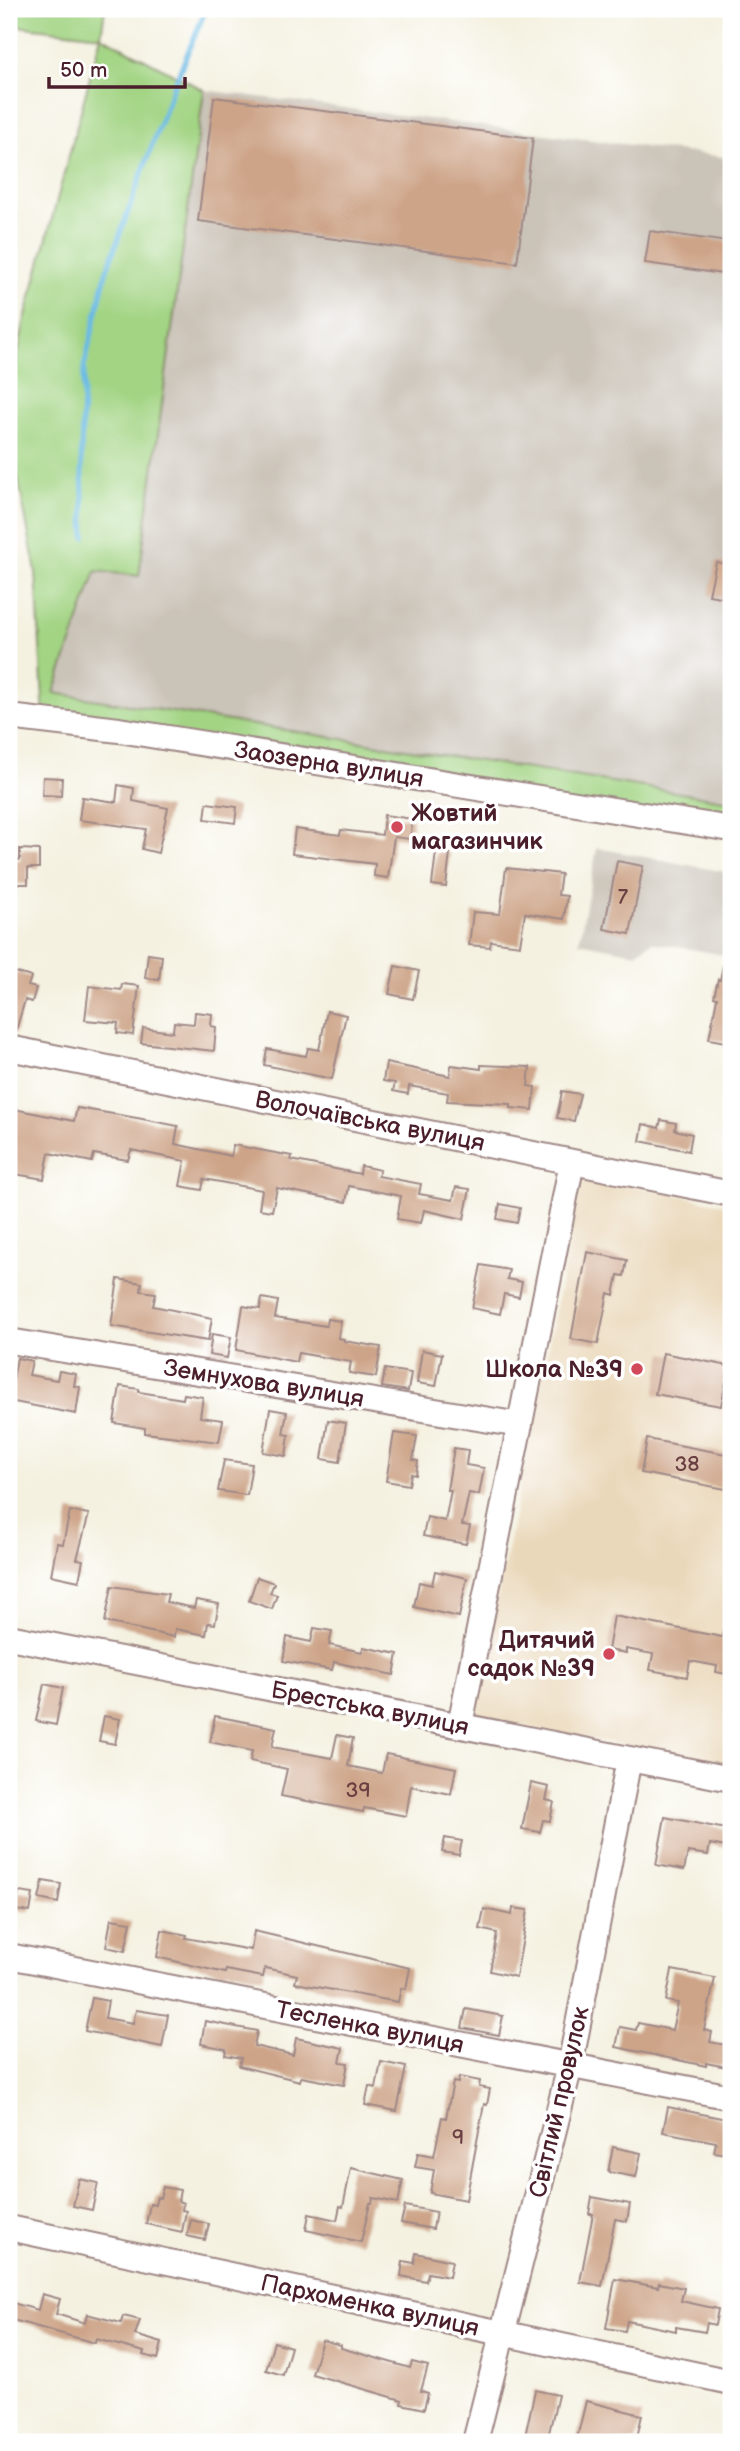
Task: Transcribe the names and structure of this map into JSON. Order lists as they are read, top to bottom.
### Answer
{
  "streets": {
    "street": [
      "Заозерна вулиця",
      "Волочаївська вулиця",
      "Земнухова вулиця",
      "Брестська вулиця",
      "Тесленка вулиця",
      "Світлий провулок",
      "Пархоменка вулиця"
    ]
  },
  "crossings": [
    ["Брестська вулиця", "Світлий провулок"],
    ["Тесленка вулиця", "Світлий провулок"],
    ["Світлий провулок", "Пархоменка вулиця"]
  ],
  "places": ["Жовтий магазинчик", "Школа №39", "Дитячий садок №39"],
  "house_numbers": [
    "7",
    "38",
    "39",
    "9"
  ],
  "scale_bar": "50 m"
}
